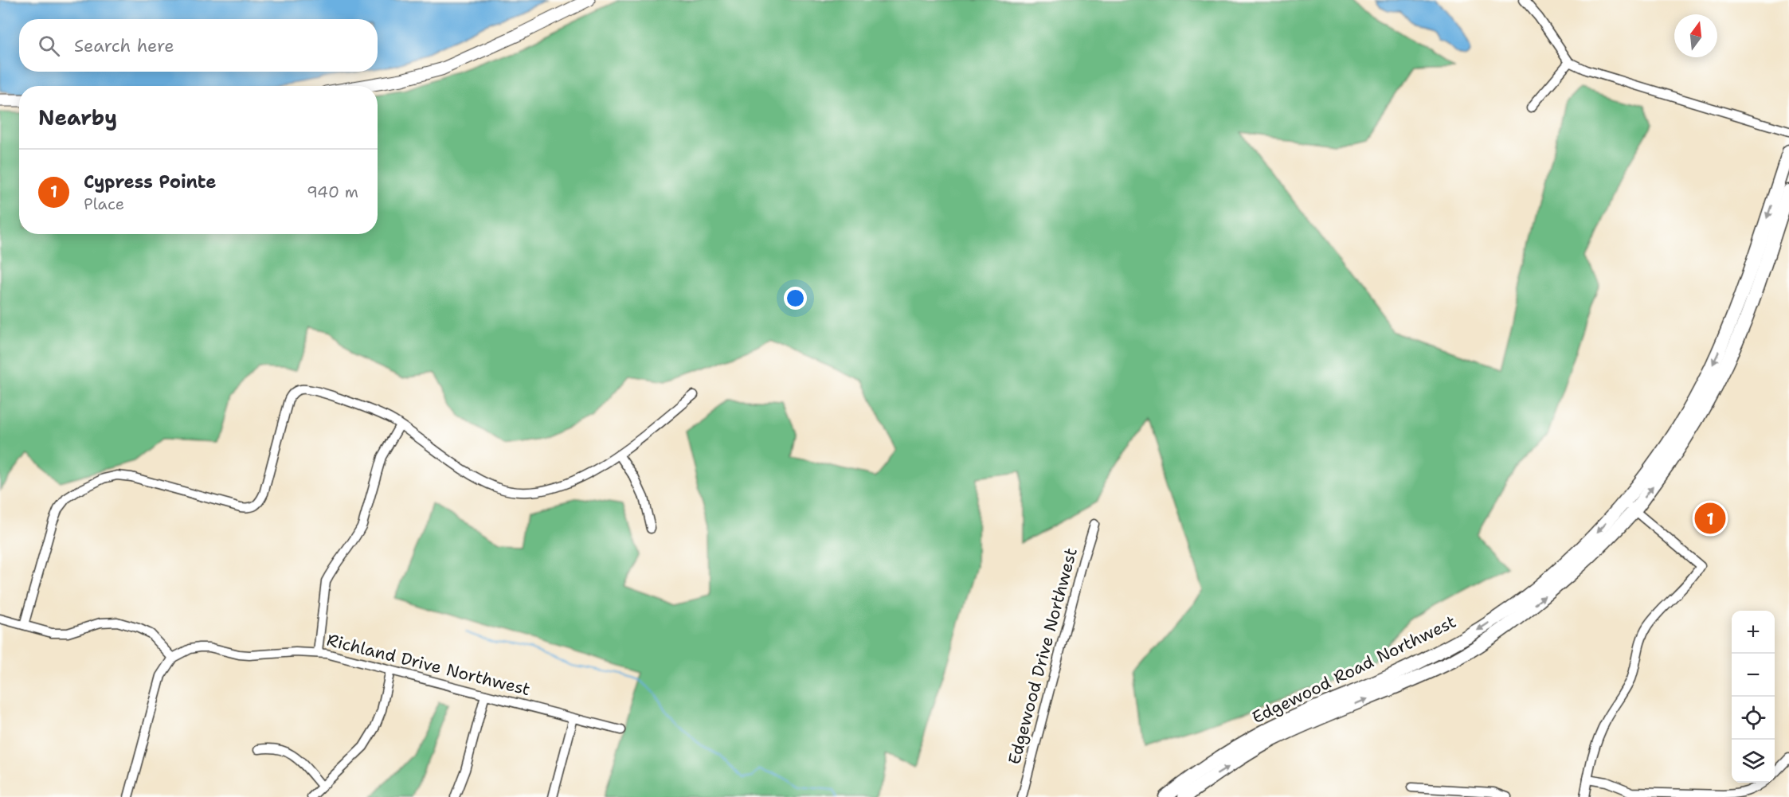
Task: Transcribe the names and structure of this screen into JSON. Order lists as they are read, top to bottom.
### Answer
{
  "streets": {
    "main road": ["Edgewood Road Northwest"],
    "street": ["Edgewood Drive Northwest", "Richland Drive Northwest"]
  },
  "north": "top",
  "page": {
    "search": "Search here",
    "heading": "Nearby",
    "list": [
      {
        "mark": "1",
        "name": "Cypress Pointe",
        "note": "Place",
        "value": "940 m"
      }
    ],
    "pins": "1",
    "map_buttons": ["+", "−"]
  }
}
